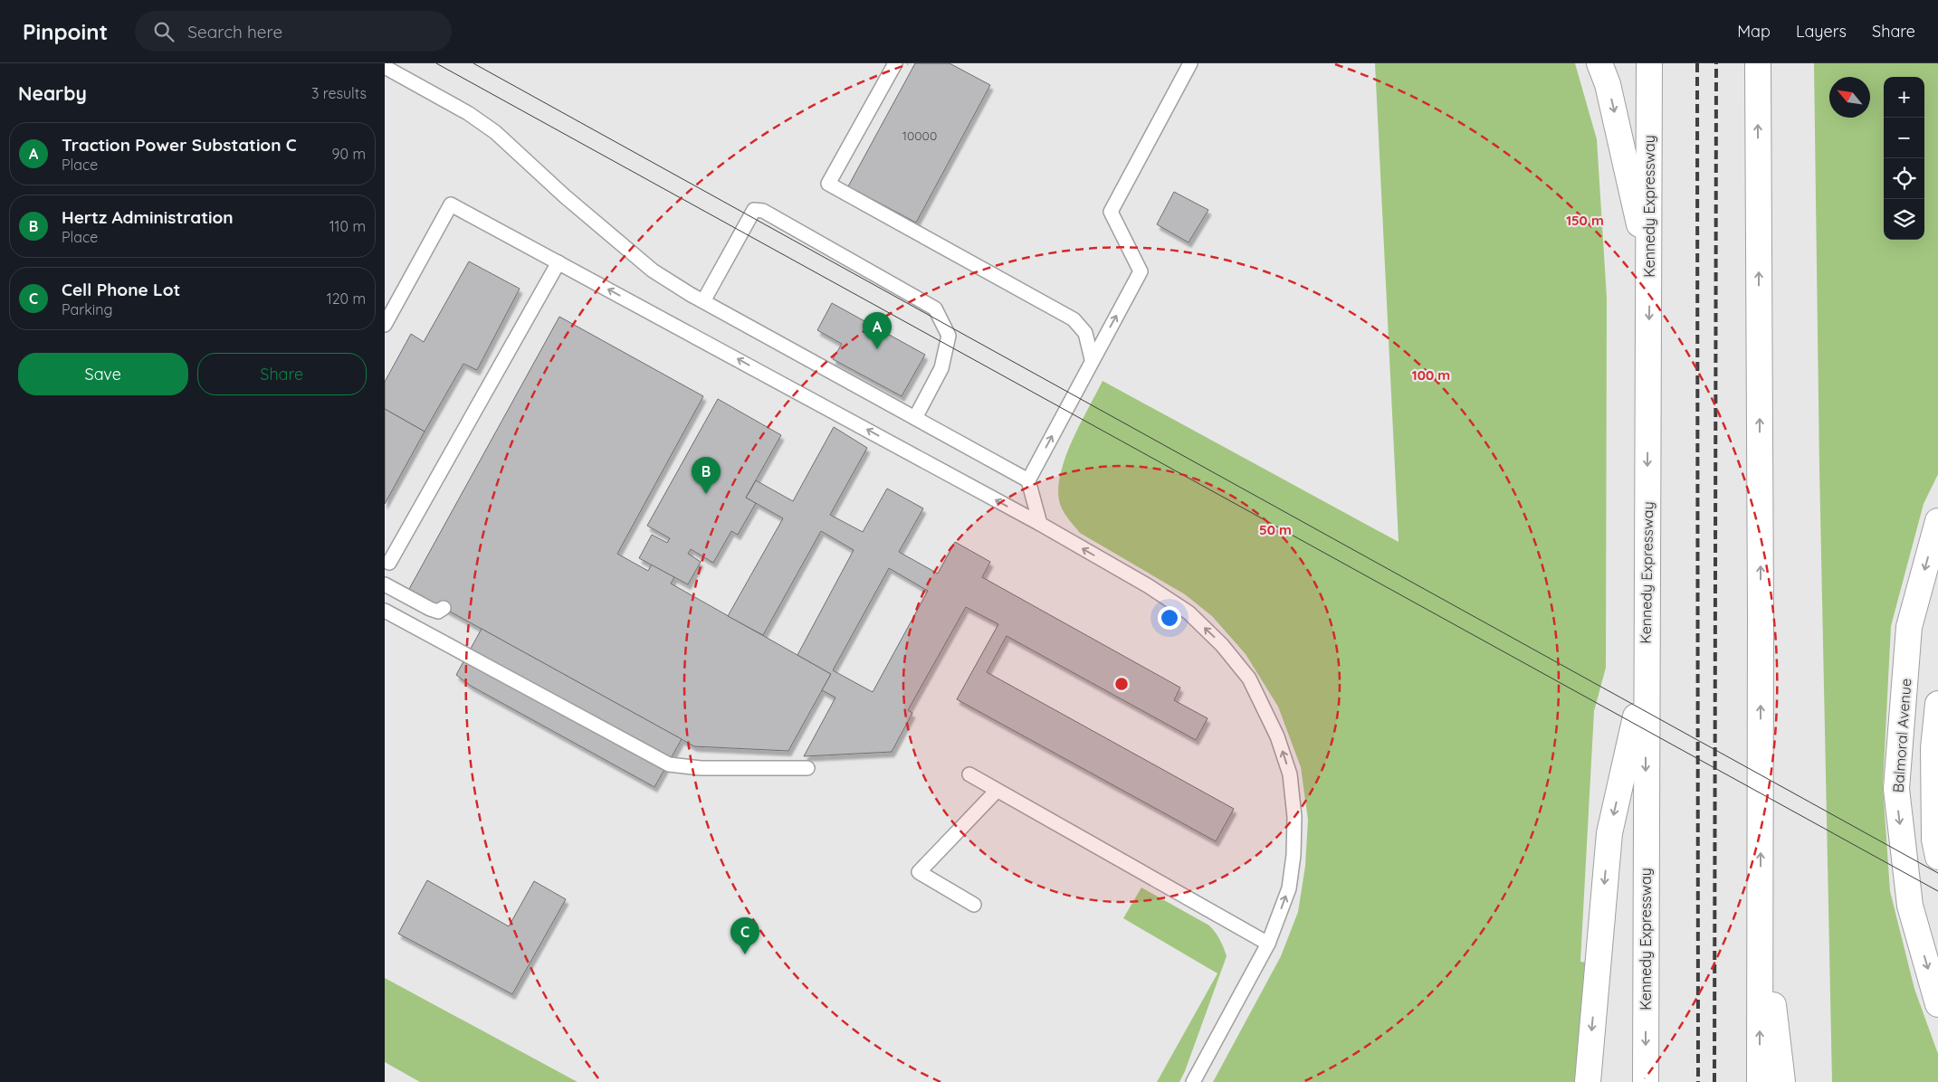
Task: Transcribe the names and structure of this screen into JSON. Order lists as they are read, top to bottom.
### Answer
{
  "streets": {
    "main road": ["Kennedy Expressway", "Balmoral Avenue"]
  },
  "house_numbers": ["10000"],
  "north": "top left",
  "page": {
    "header": "Pinpoint",
    "search": "Search here",
    "nav": ["Map", "Layers", "Share"],
    "heading": ["Nearby", "3 results"],
    "map_buttons": ["+", "−"],
    "list": [
      {
        "mark": "A",
        "name": "Traction Power Substation C",
        "note": "Place",
        "value": "90 m"
      },
      {
        "mark": "B",
        "name": "Hertz Administration",
        "note": "Place",
        "value": "110 m"
      },
      {
        "mark": "C",
        "name": "Cell Phone Lot",
        "note": "Parking",
        "value": "120 m"
      }
    ],
    "pins": ["A", "B", "C"],
    "buttons": ["Save", "Share"]
  },
  "rings": ["150 m", "100 m", "50 m"]
}
